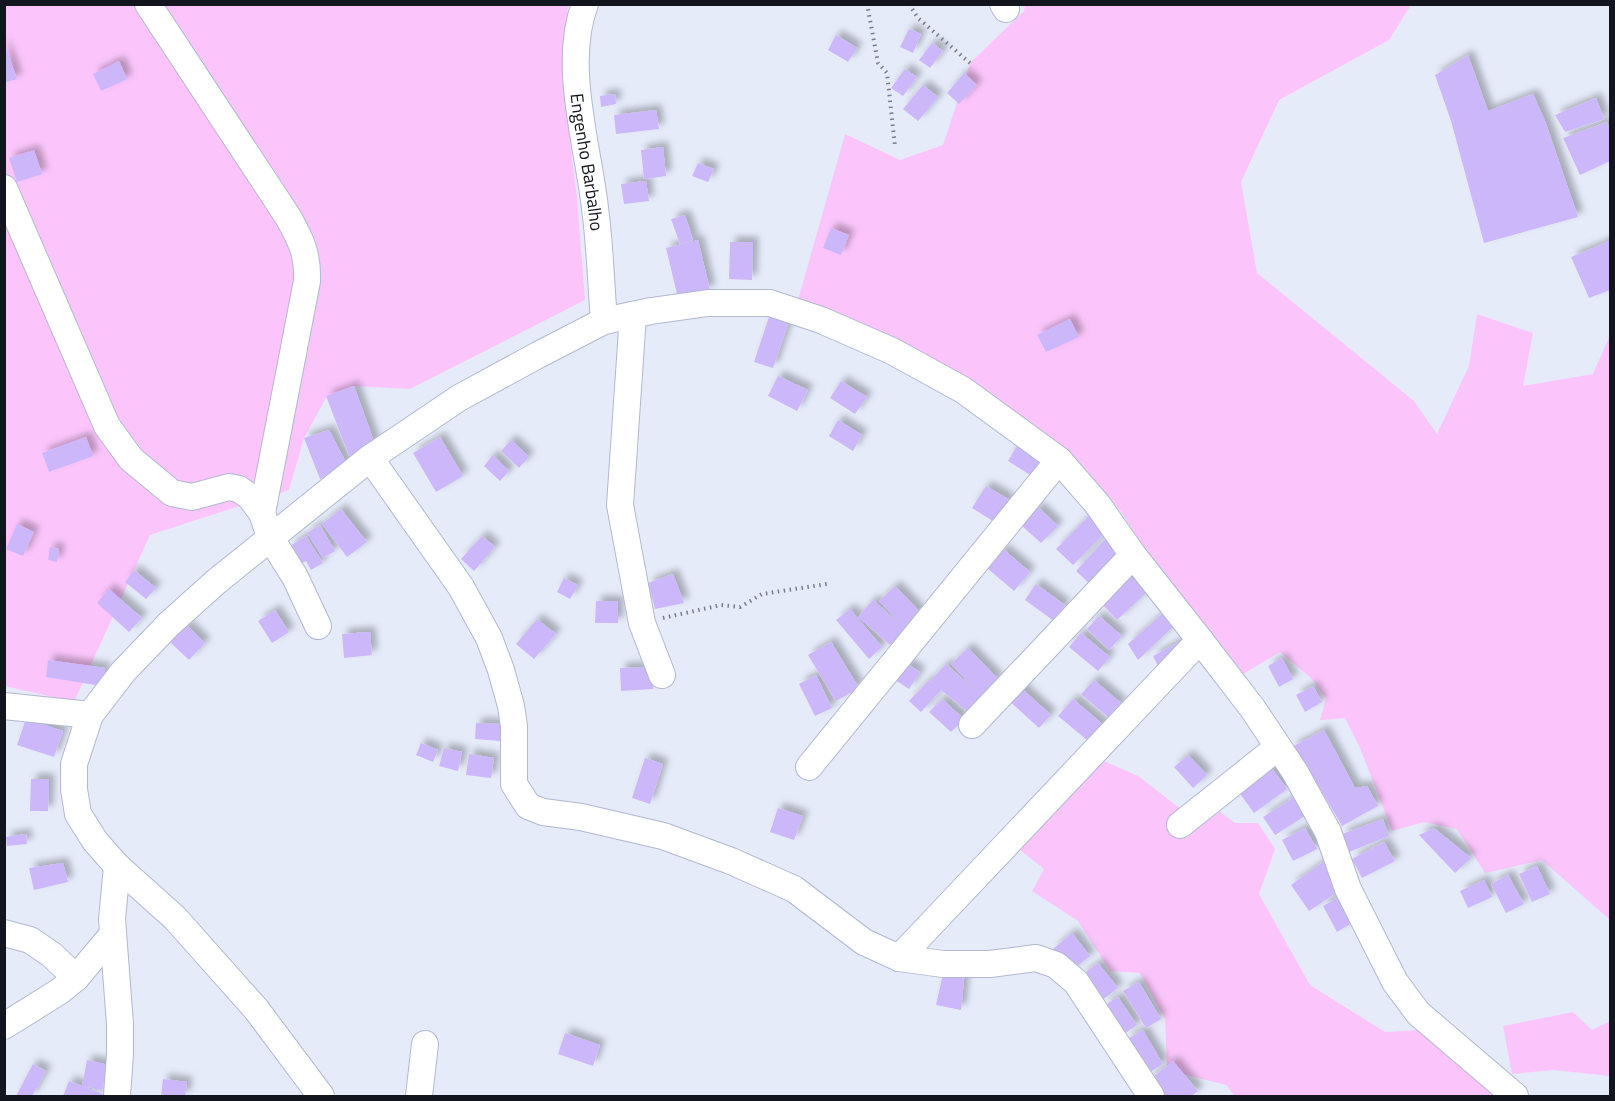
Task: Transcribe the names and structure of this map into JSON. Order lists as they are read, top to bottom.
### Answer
{
  "streets": {
    "street": ["Engenho Barbalho"]
  }
}
